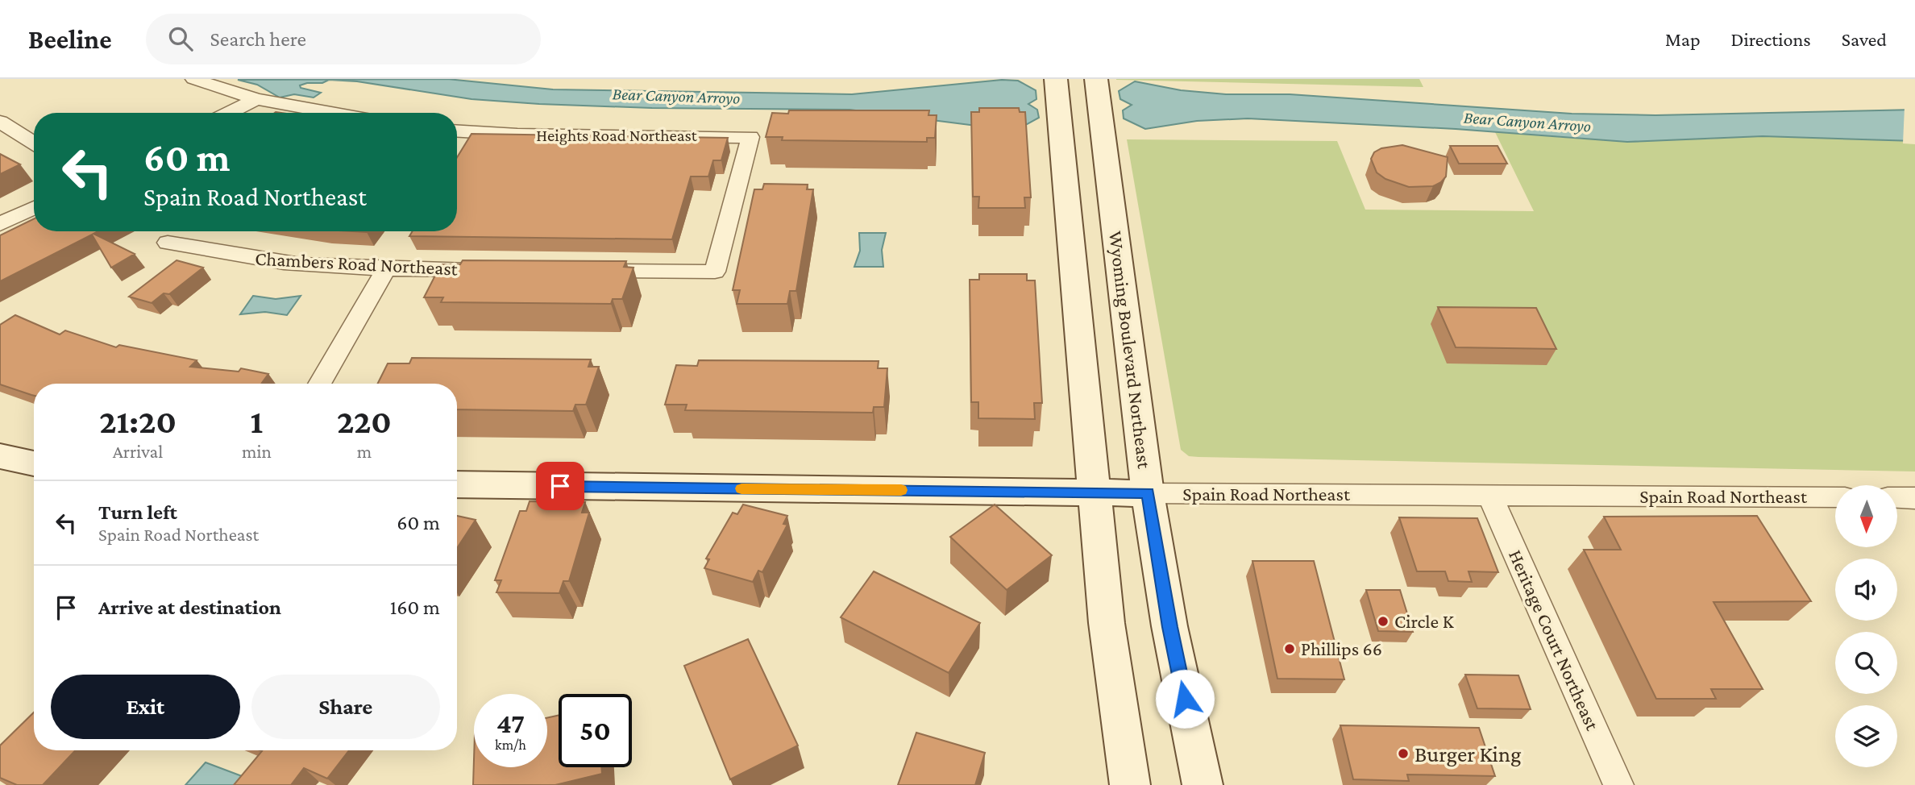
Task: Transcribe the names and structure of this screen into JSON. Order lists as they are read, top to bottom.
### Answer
{
  "streets": {
    "main road": ["Wyoming Boulevard Northeast", "Spain Road Northeast"],
    "street": ["Heights Road Northeast", "Chambers Road Northeast", "Heritage Court Northeast"]
  },
  "crossings": [
    ["Wyoming Boulevard Northeast", "Spain Road Northeast"],
    ["Spain Road Northeast", "Heritage Court Northeast"]
  ],
  "water": ["Bear Canyon Arroyo"],
  "places": ["Circle K", "Phillips 66", "Burger King"],
  "north": "bottom",
  "page": {
    "header": "Beeline",
    "search": "Search here",
    "nav": ["Map", "Directions", "Saved"],
    "turn": ["60 m", "Spain Road Northeast"],
    "eta": [
      "21:20",
      "Arrival",
      "1",
      "min",
      "220",
      "m"
    ],
    "list": [
      {
        "name": "Turn left",
        "note": "Spain Road Northeast",
        "value": "60 m"
      },
      {
        "name": "Arrive at destination",
        "value": "160 m"
      }
    ],
    "buttons": ["Exit", "Share"],
    "speed": "47 km/h",
    "limit": "50"
  }
}
